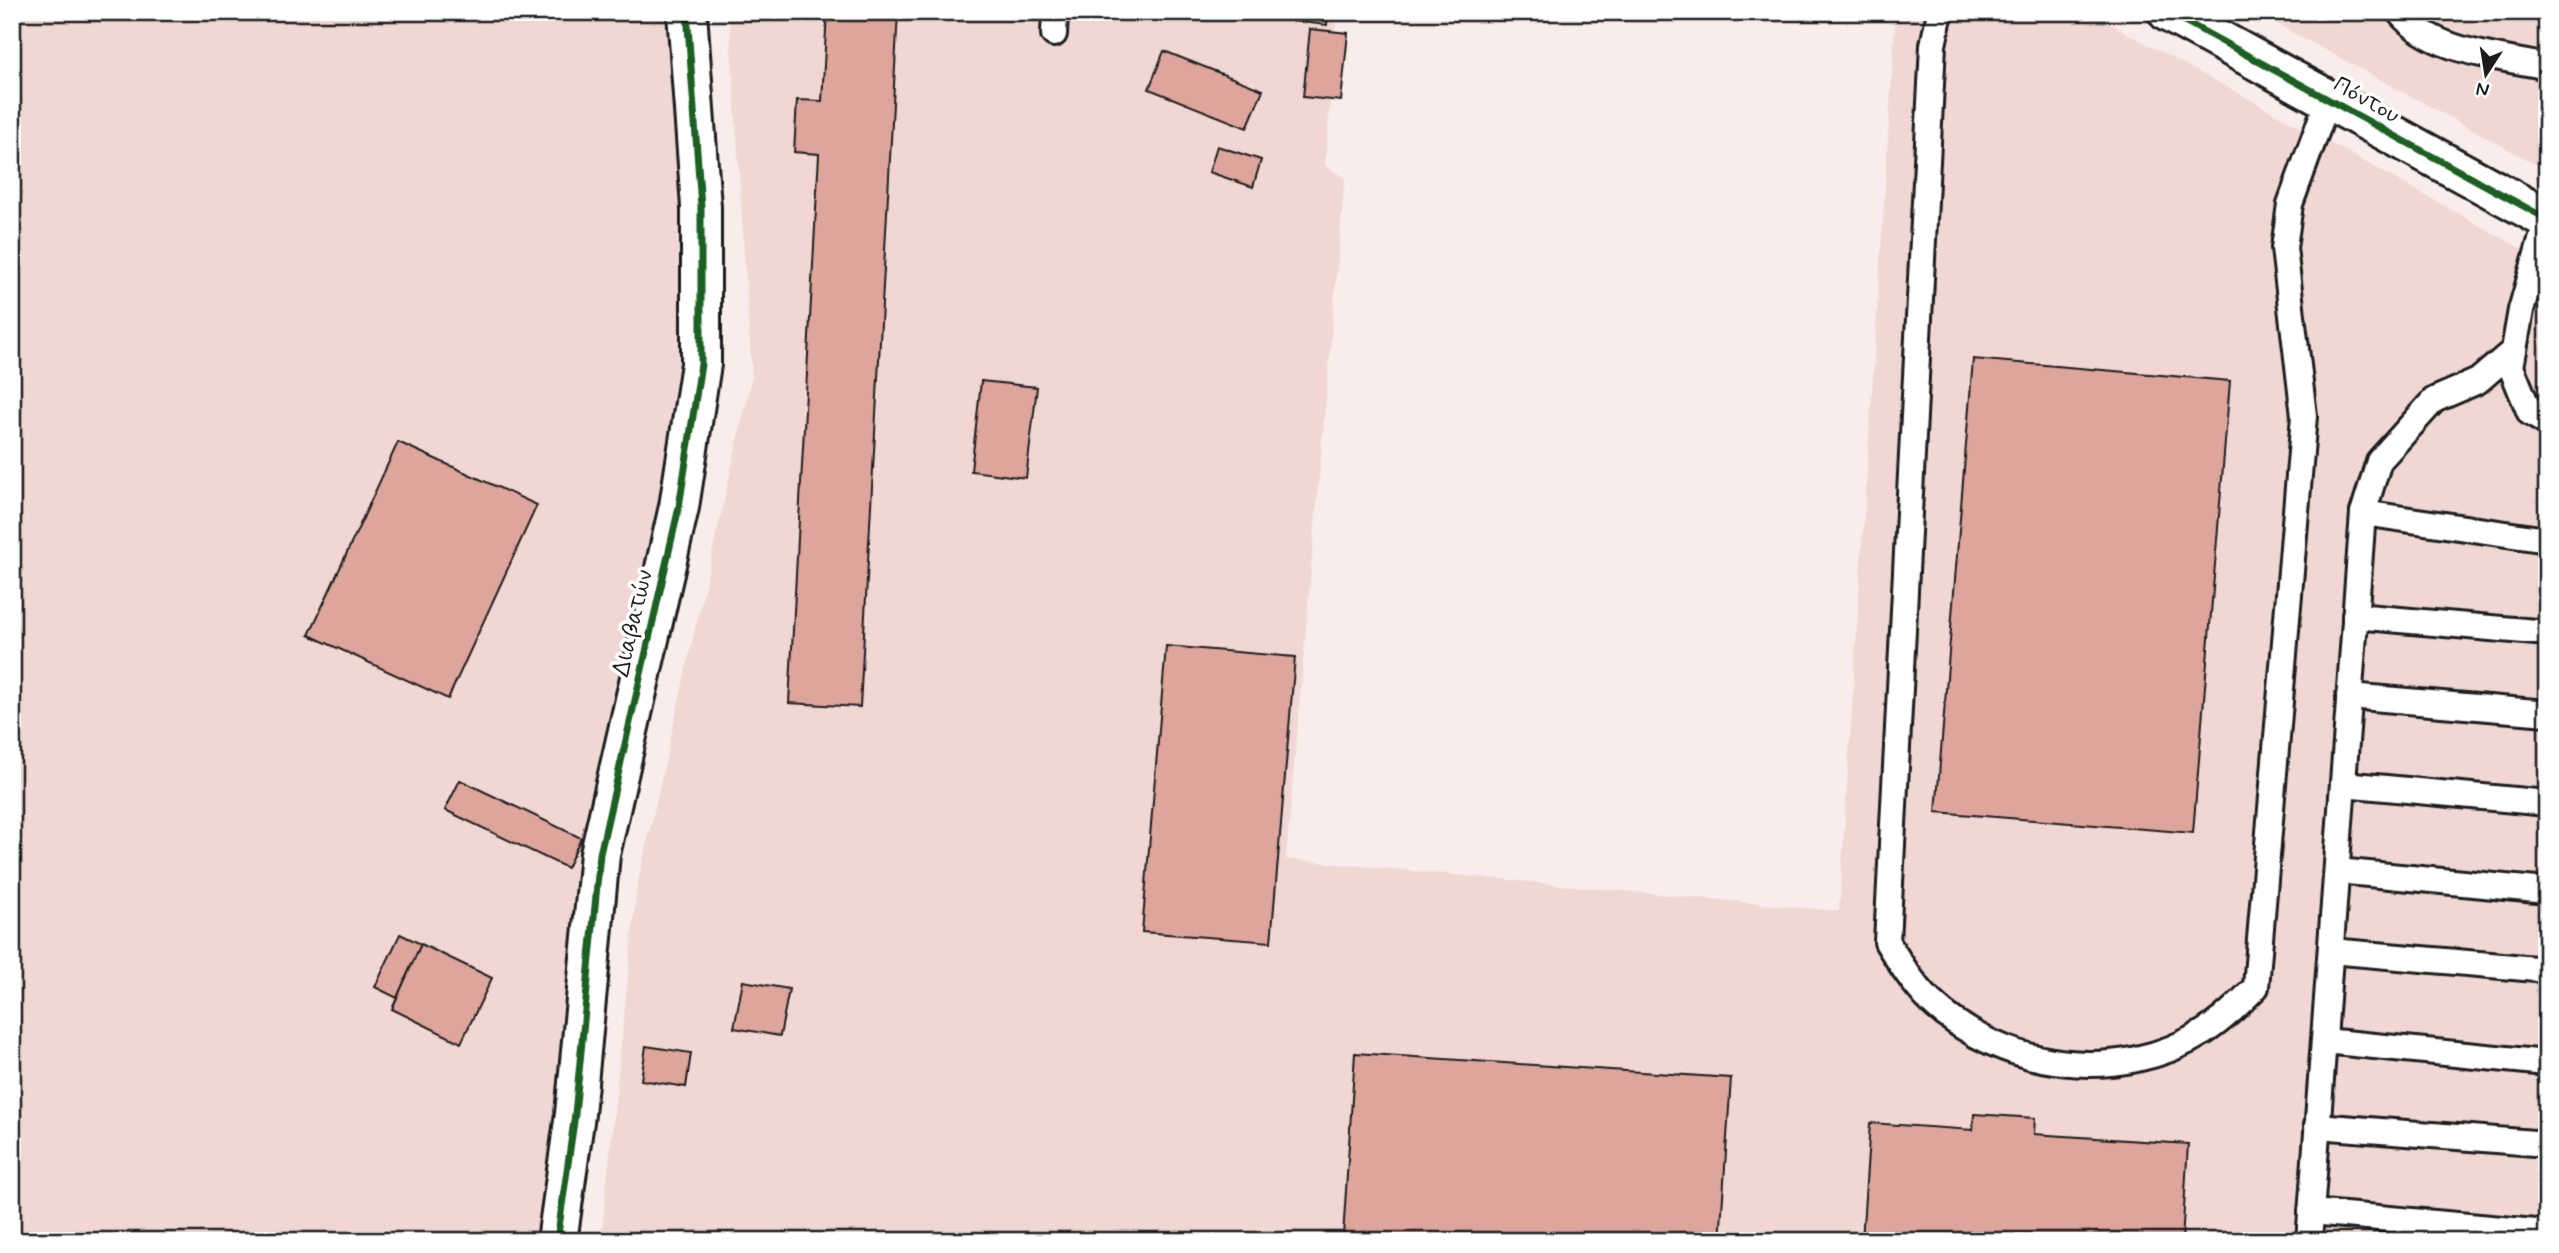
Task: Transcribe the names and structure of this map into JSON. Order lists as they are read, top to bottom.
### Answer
{
  "streets": {
    "street": ["Πόντου", "Διαβατών"]
  },
  "north": "bottom"
}
